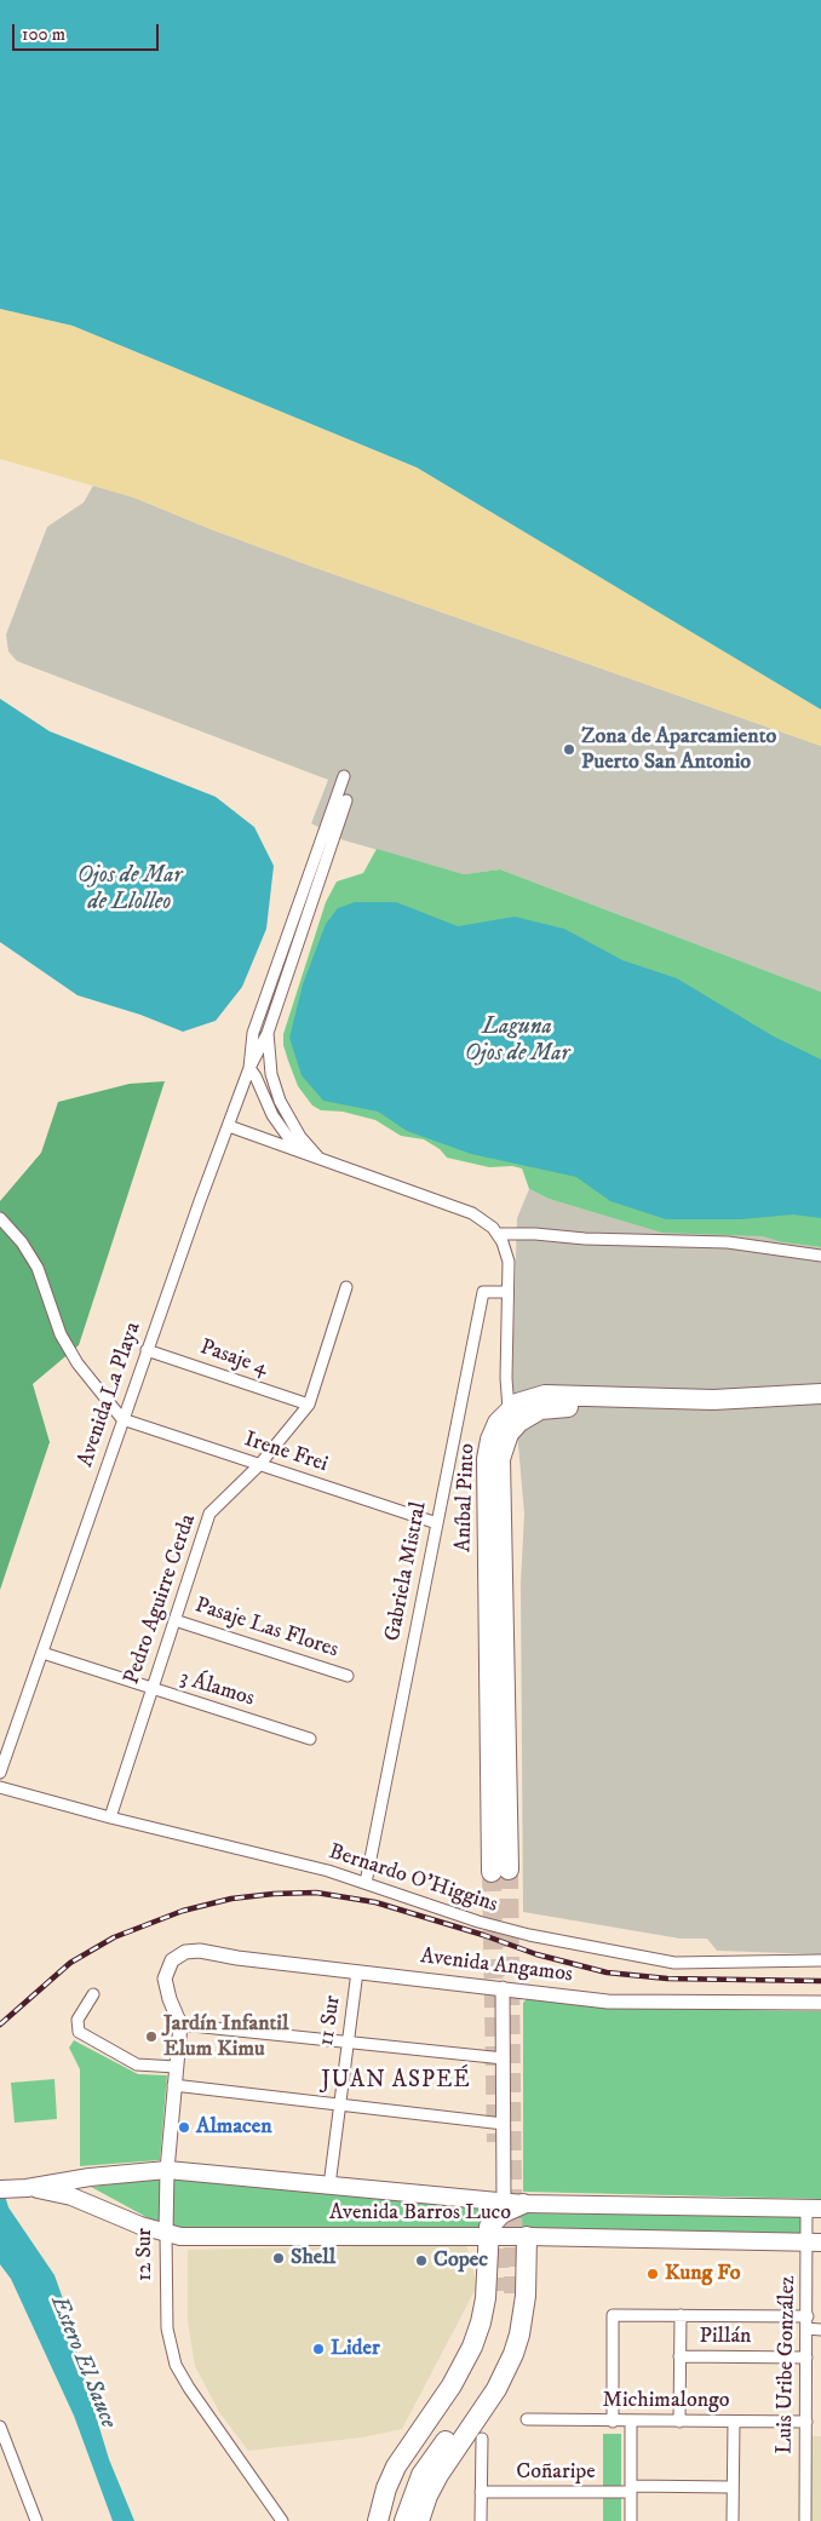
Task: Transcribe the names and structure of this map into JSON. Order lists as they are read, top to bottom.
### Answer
{
  "streets": {
    "highway": ["Aníbal Pinto"],
    "main road": ["Avenida Barros Luco"],
    "street": [
      "Pasaje 4",
      "Avenida La Playa",
      "Irene Frei",
      "Gabriela Mistral",
      "Pedro Aguirre Cerda",
      "Pasaje Las Flores",
      "3 Álamos",
      "Bernardo O'Higgins",
      "Avenida Angamos",
      "11 Sur",
      "12 Sur",
      "Pillán",
      "Luis Uribe González",
      "Michimalongo",
      "Coñaripe"
    ]
  },
  "crossings": [
    ["Pasaje 4", "Avenida La Playa"],
    ["Pasaje 4", "Pedro Aguirre Cerda"],
    ["Avenida La Playa", "Irene Frei"],
    ["Avenida La Playa", "3 Álamos"],
    ["Irene Frei", "Gabriela Mistral"],
    ["Irene Frei", "Pedro Aguirre Cerda"],
    ["Gabriela Mistral", "Bernardo O'Higgins"],
    ["Pedro Aguirre Cerda", "Pasaje Las Flores"],
    ["Pedro Aguirre Cerda", "3 Álamos"],
    ["Pedro Aguirre Cerda", "Bernardo O'Higgins"],
    ["Avenida Angamos", "11 Sur"],
    ["Avenida Angamos", "12 Sur"],
    ["11 Sur", "Avenida Barros Luco"],
    ["Avenida Barros Luco", "12 Sur"],
    ["Avenida Barros Luco", "Luis Uribe González"],
    ["Pillán", "Luis Uribe González"],
    ["Luis Uribe González", "Michimalongo"]
  ],
  "districts": ["JUAN ASPEÉ"],
  "water": ["Ojos de Mar de Llolleo", "Laguna Ojos de Mar", "Estero El Sauce"],
  "places": [
    "Zona de Aparcamiento Puerto San Antonio",
    "Jardín Infantil Elum Kimu",
    "Almacen",
    "Shell",
    "Copec",
    "Kung Fo",
    "Lider"
  ],
  "scale_bar": "100 m"
}
